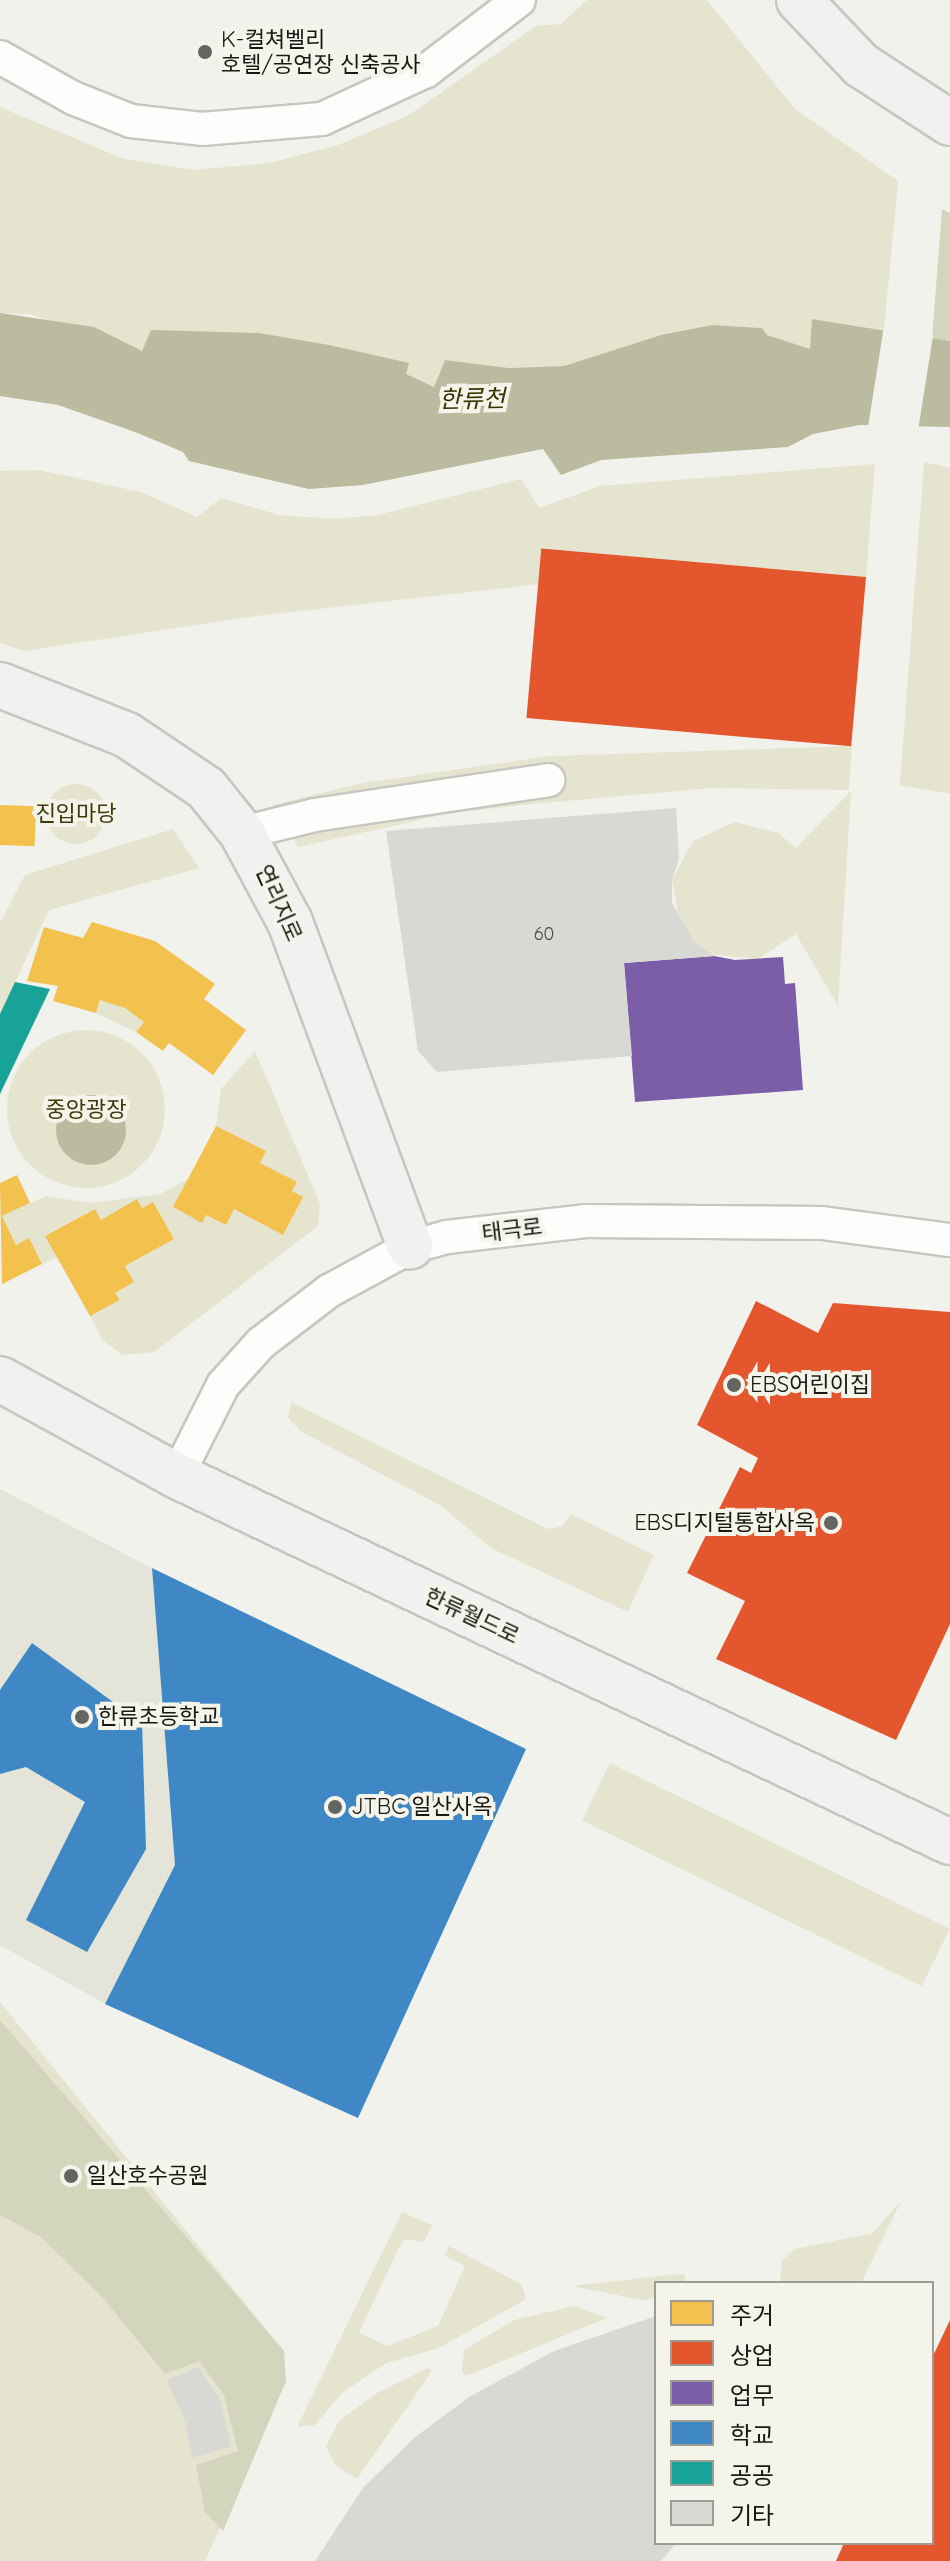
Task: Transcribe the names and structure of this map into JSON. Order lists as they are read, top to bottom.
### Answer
{
  "streets": {
    "main road": ["연리지로", "한류월드로"],
    "street": ["태극로"]
  },
  "crossings": [
    ["연리지로", "태극로"],
    ["태극로", "한류월드로"]
  ],
  "water": ["한류천"],
  "parks": ["진입마당", "중앙광장"],
  "places": [
    "K-컬쳐벨리 호텔/공연장 신축공사",
    "EBS어린이집",
    "EBS디지털통합사옥",
    "한류초등학교",
    "JTBC 일산사옥",
    "일산호수공원"
  ],
  "house_numbers": ["60"],
  "legend": [
    "주거",
    "상업",
    "업무",
    "학교",
    "공공",
    "기타"
  ]
}
